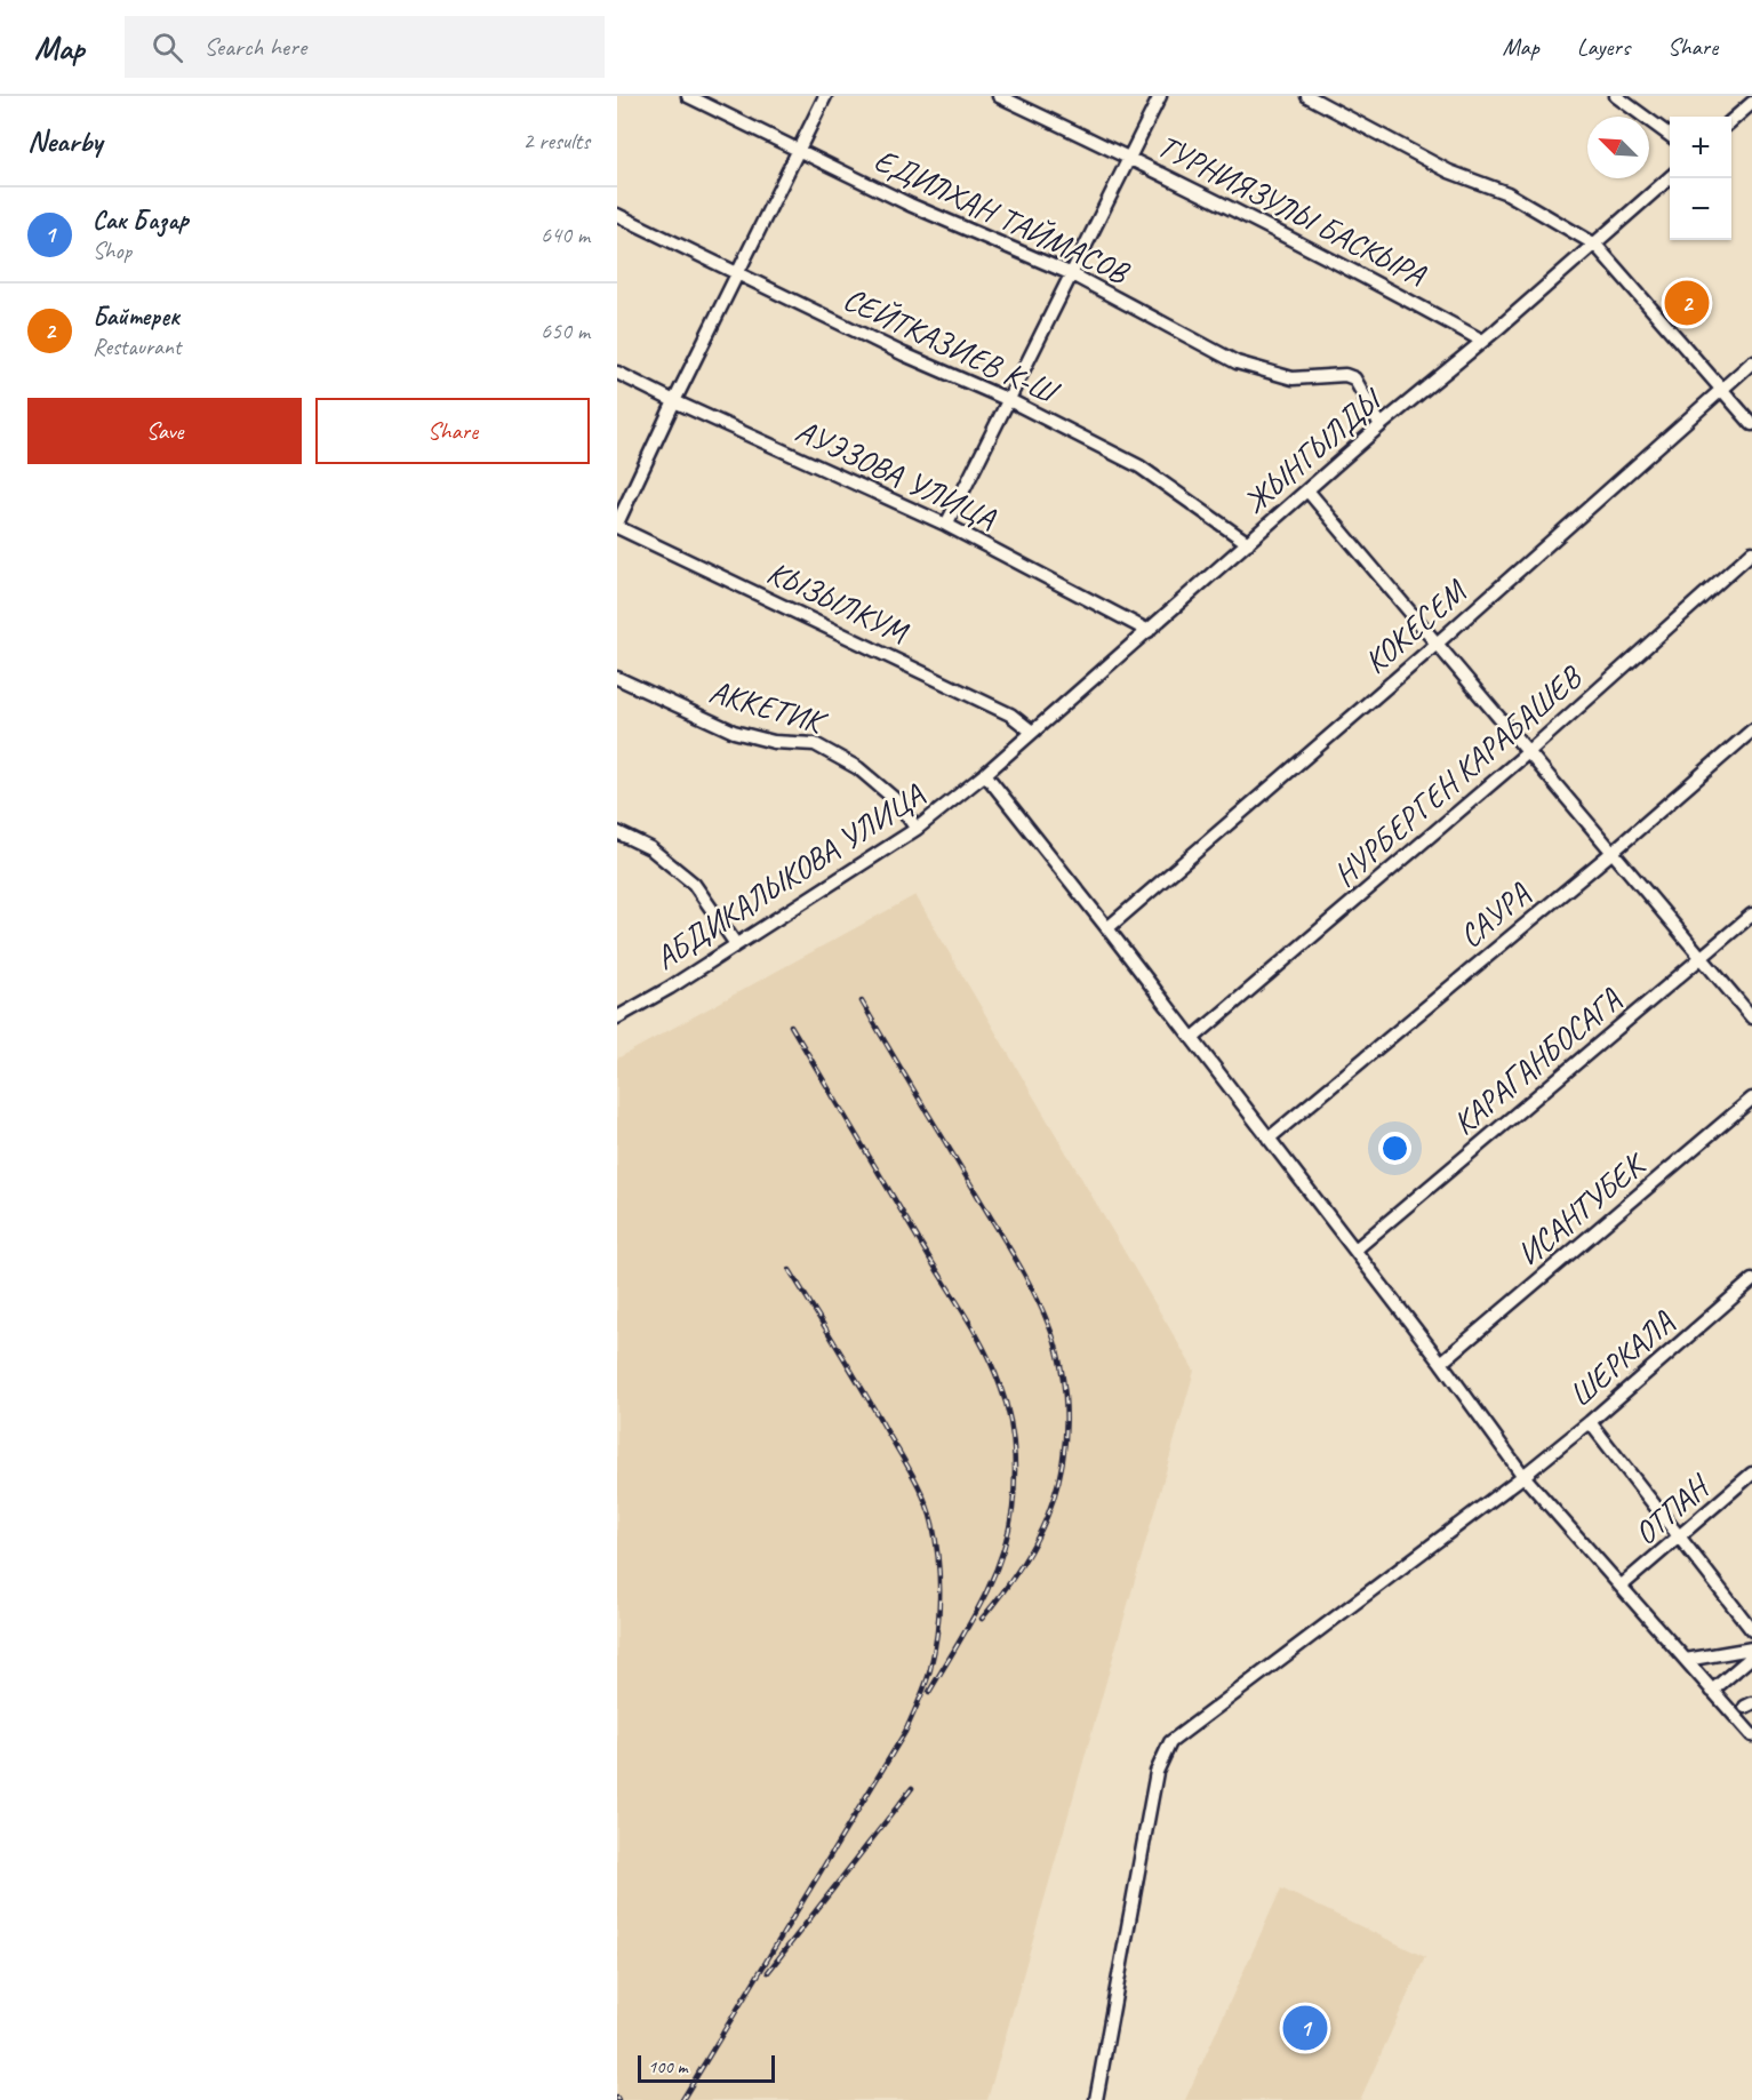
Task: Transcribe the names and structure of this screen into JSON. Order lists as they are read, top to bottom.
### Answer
{
  "streets": {
    "street": [
      "ТУРНИЯЗУЛЫ БАСКЫРА",
      "ЕДИЛХАН ТАЙМАСОВ",
      "СЕЙТКАЗИЕВ К-Ш",
      "ЖЫНГЫЛДЫ",
      "АУЭЗОВА УЛИЦА",
      "КЫЗЫЛКУМ",
      "КОКЕСЕМ",
      "АККЕТИК",
      "НУРБЕРГЕН КАРАБАШЕВ",
      "АБДИКАЛЫКОВА УЛИЦА",
      "САУРА",
      "КАРАГАНБОСАГА",
      "ИСАНТУБЕК",
      "ШЕРКАЛА",
      "ОТПАН"
    ]
  },
  "crossings": [
    ["ТУРНИЯЗУЛЫ БАСКЫРА", "ЖЫНГЫЛДЫ"],
    ["ЕДИЛХАН ТАЙМАСОВ", "ЖЫНГЫЛДЫ"],
    ["СЕЙТКАЗИЕВ К-Ш", "ЖЫНГЫЛДЫ"],
    ["ЖЫНГЫЛДЫ", "АУЭЗОВА УЛИЦА"],
    ["ЖЫНГЫЛДЫ", "КЫЗЫЛКУМ"],
    ["ЖЫНГЫЛДЫ", "АБДИКАЛЫКОВА УЛИЦА"],
    ["АККЕТИК", "АБДИКАЛЫКОВА УЛИЦА"]
  ],
  "scale_bar": "100 m",
  "north": "top left",
  "page": {
    "header": "Map",
    "search": "Search here",
    "nav": ["Map", "Layers", "Share"],
    "heading": ["Nearby", "2 results"],
    "map_buttons": ["+", "−"],
    "list": [
      {
        "mark": "1",
        "name": "Сак Базар",
        "note": "Shop",
        "value": "640 m"
      },
      {
        "mark": "2",
        "name": "Байтерек",
        "note": "Restaurant",
        "value": "650 m"
      }
    ],
    "pins": ["2", "1"],
    "buttons": ["Save", "Share"],
    "scale": "100 m"
  }
}
